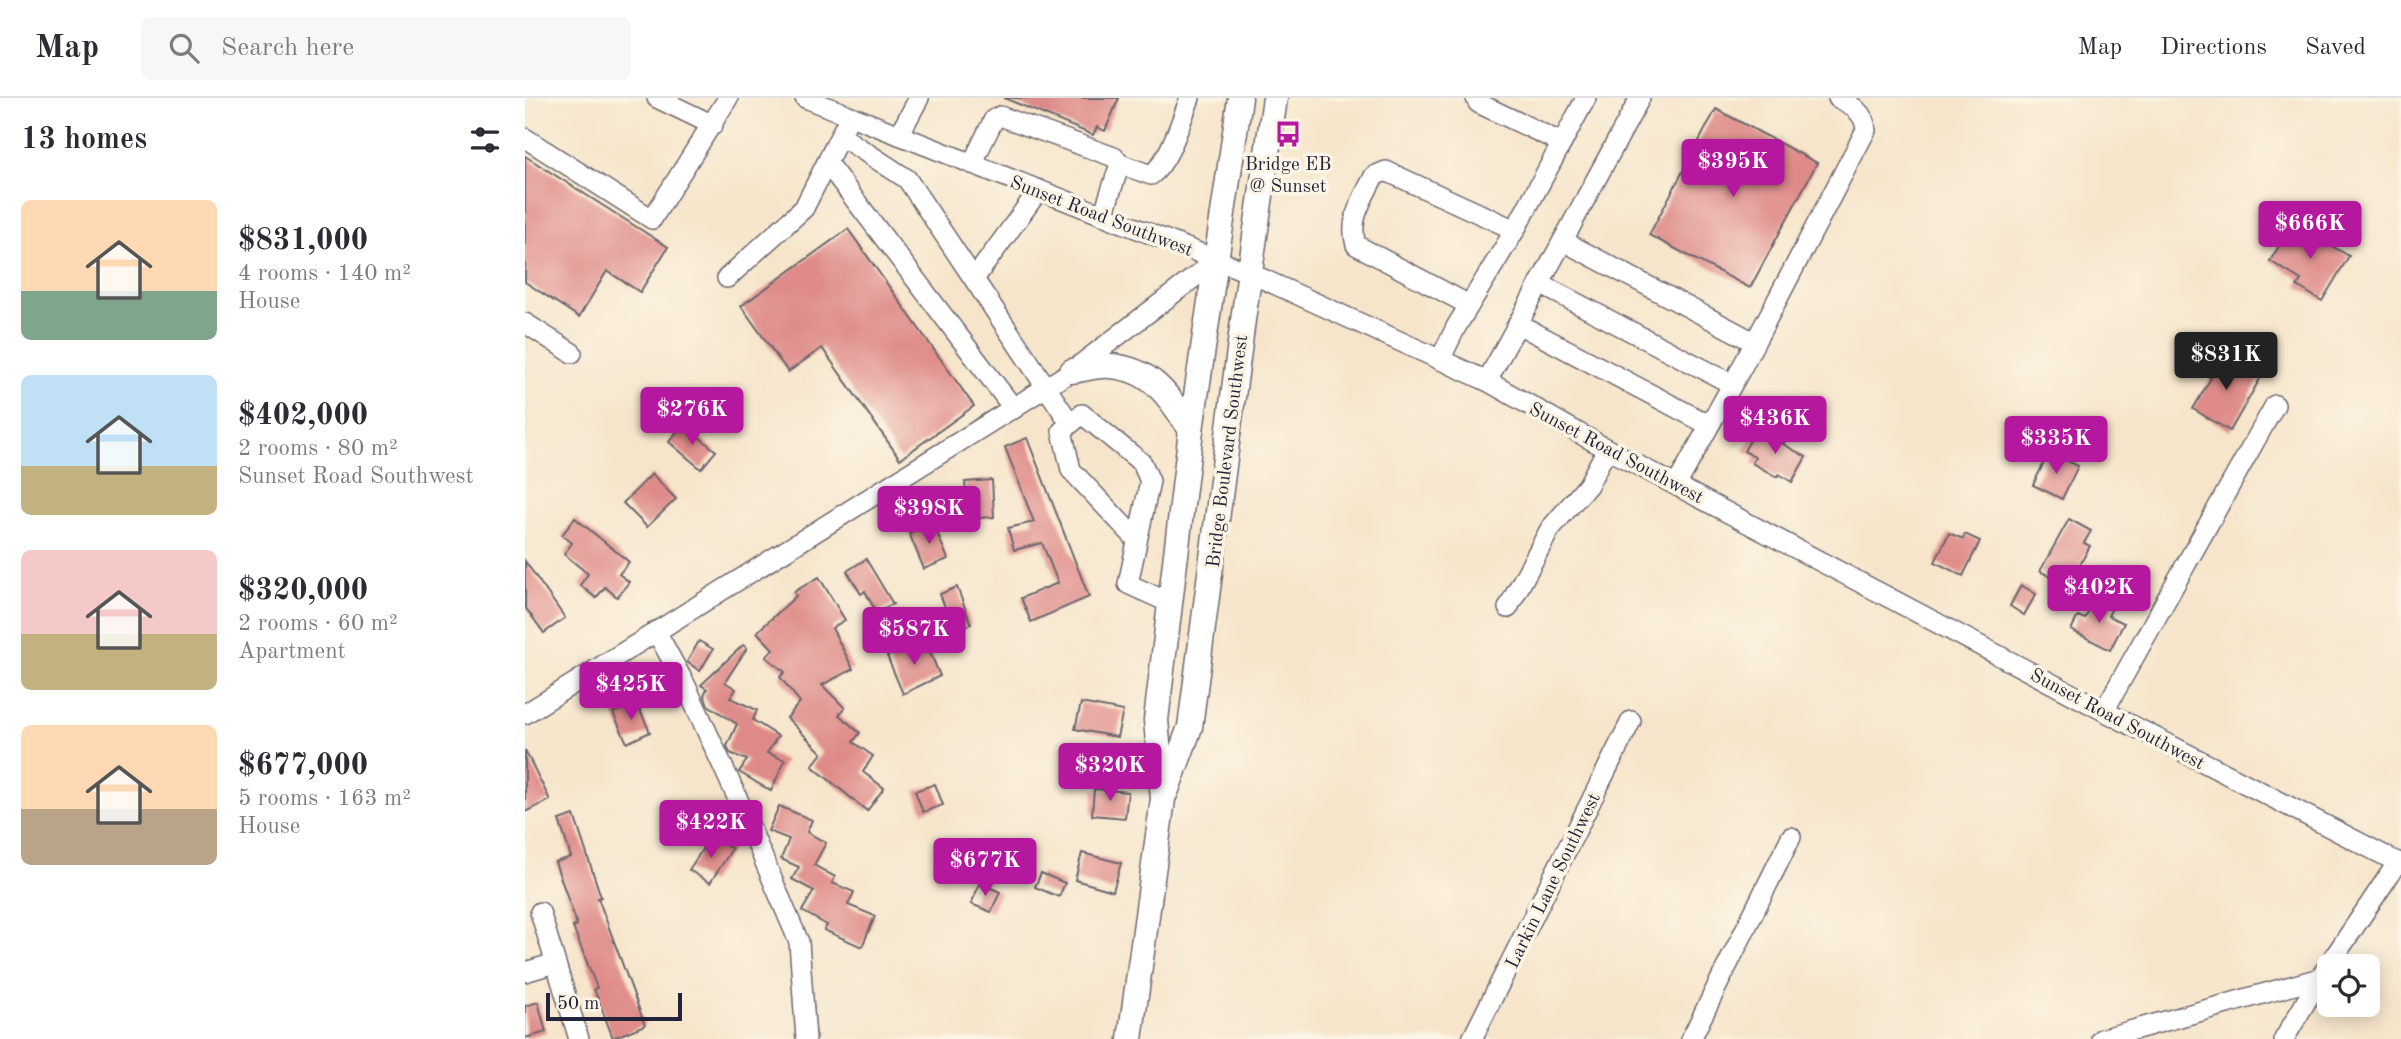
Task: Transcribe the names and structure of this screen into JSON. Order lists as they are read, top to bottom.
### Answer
{
  "streets": {
    "main road": ["Bridge Boulevard Southwest"],
    "street": ["Sunset Road Southwest", "Larkin Lane Southwest"]
  },
  "crossings": [
    ["Sunset Road Southwest", "Bridge Boulevard Southwest"]
  ],
  "places": {
    "bus stop": ["Bridge EB @ Sunset"]
  },
  "scale_bar": "50 m",
  "page": {
    "header": "Map",
    "search": "Search here",
    "nav": ["Map", "Directions", "Saved"],
    "heading": "13 homes",
    "price": [
      "$395K",
      "$666K",
      "$831K",
      "$276K",
      "$436K",
      "$335K",
      "$398K",
      "$402K",
      "$587K",
      "$425K",
      "$320K",
      "$422K",
      "$677K"
    ],
    "list": [
      {
        "name": "$831,000",
        "note": "4 rooms · 140 m² · House"
      },
      {
        "name": "$402,000",
        "note": "2 rooms · 80 m² · Sunset Road Southwest"
      },
      {
        "name": "$320,000",
        "note": "2 rooms · 60 m² · Apartment"
      },
      {
        "name": "$677,000",
        "note": "5 rooms · 163 m² · House"
      }
    ],
    "scale": "50 m"
  }
}
